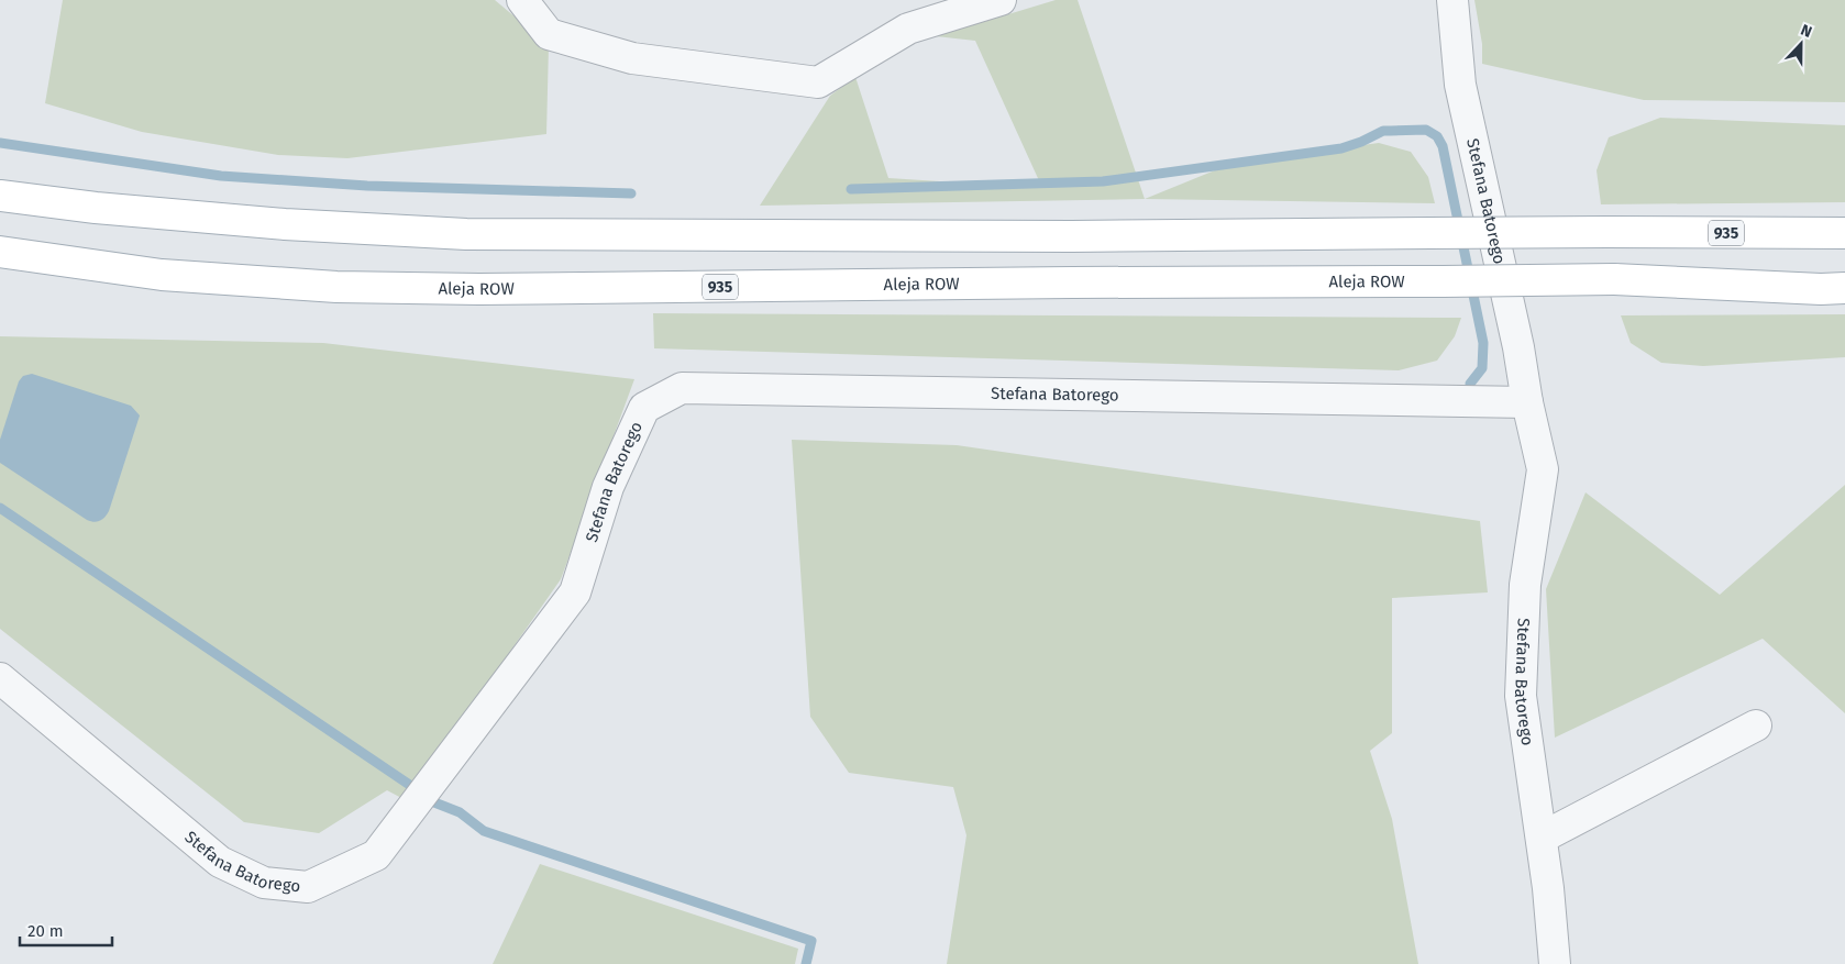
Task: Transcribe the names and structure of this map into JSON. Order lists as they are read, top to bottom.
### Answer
{
  "streets": {
    "main road": ["935", "Aleja ROW"],
    "street": ["Stefana Batorego"]
  },
  "scale_bar": "20 m",
  "north": "top"
}
